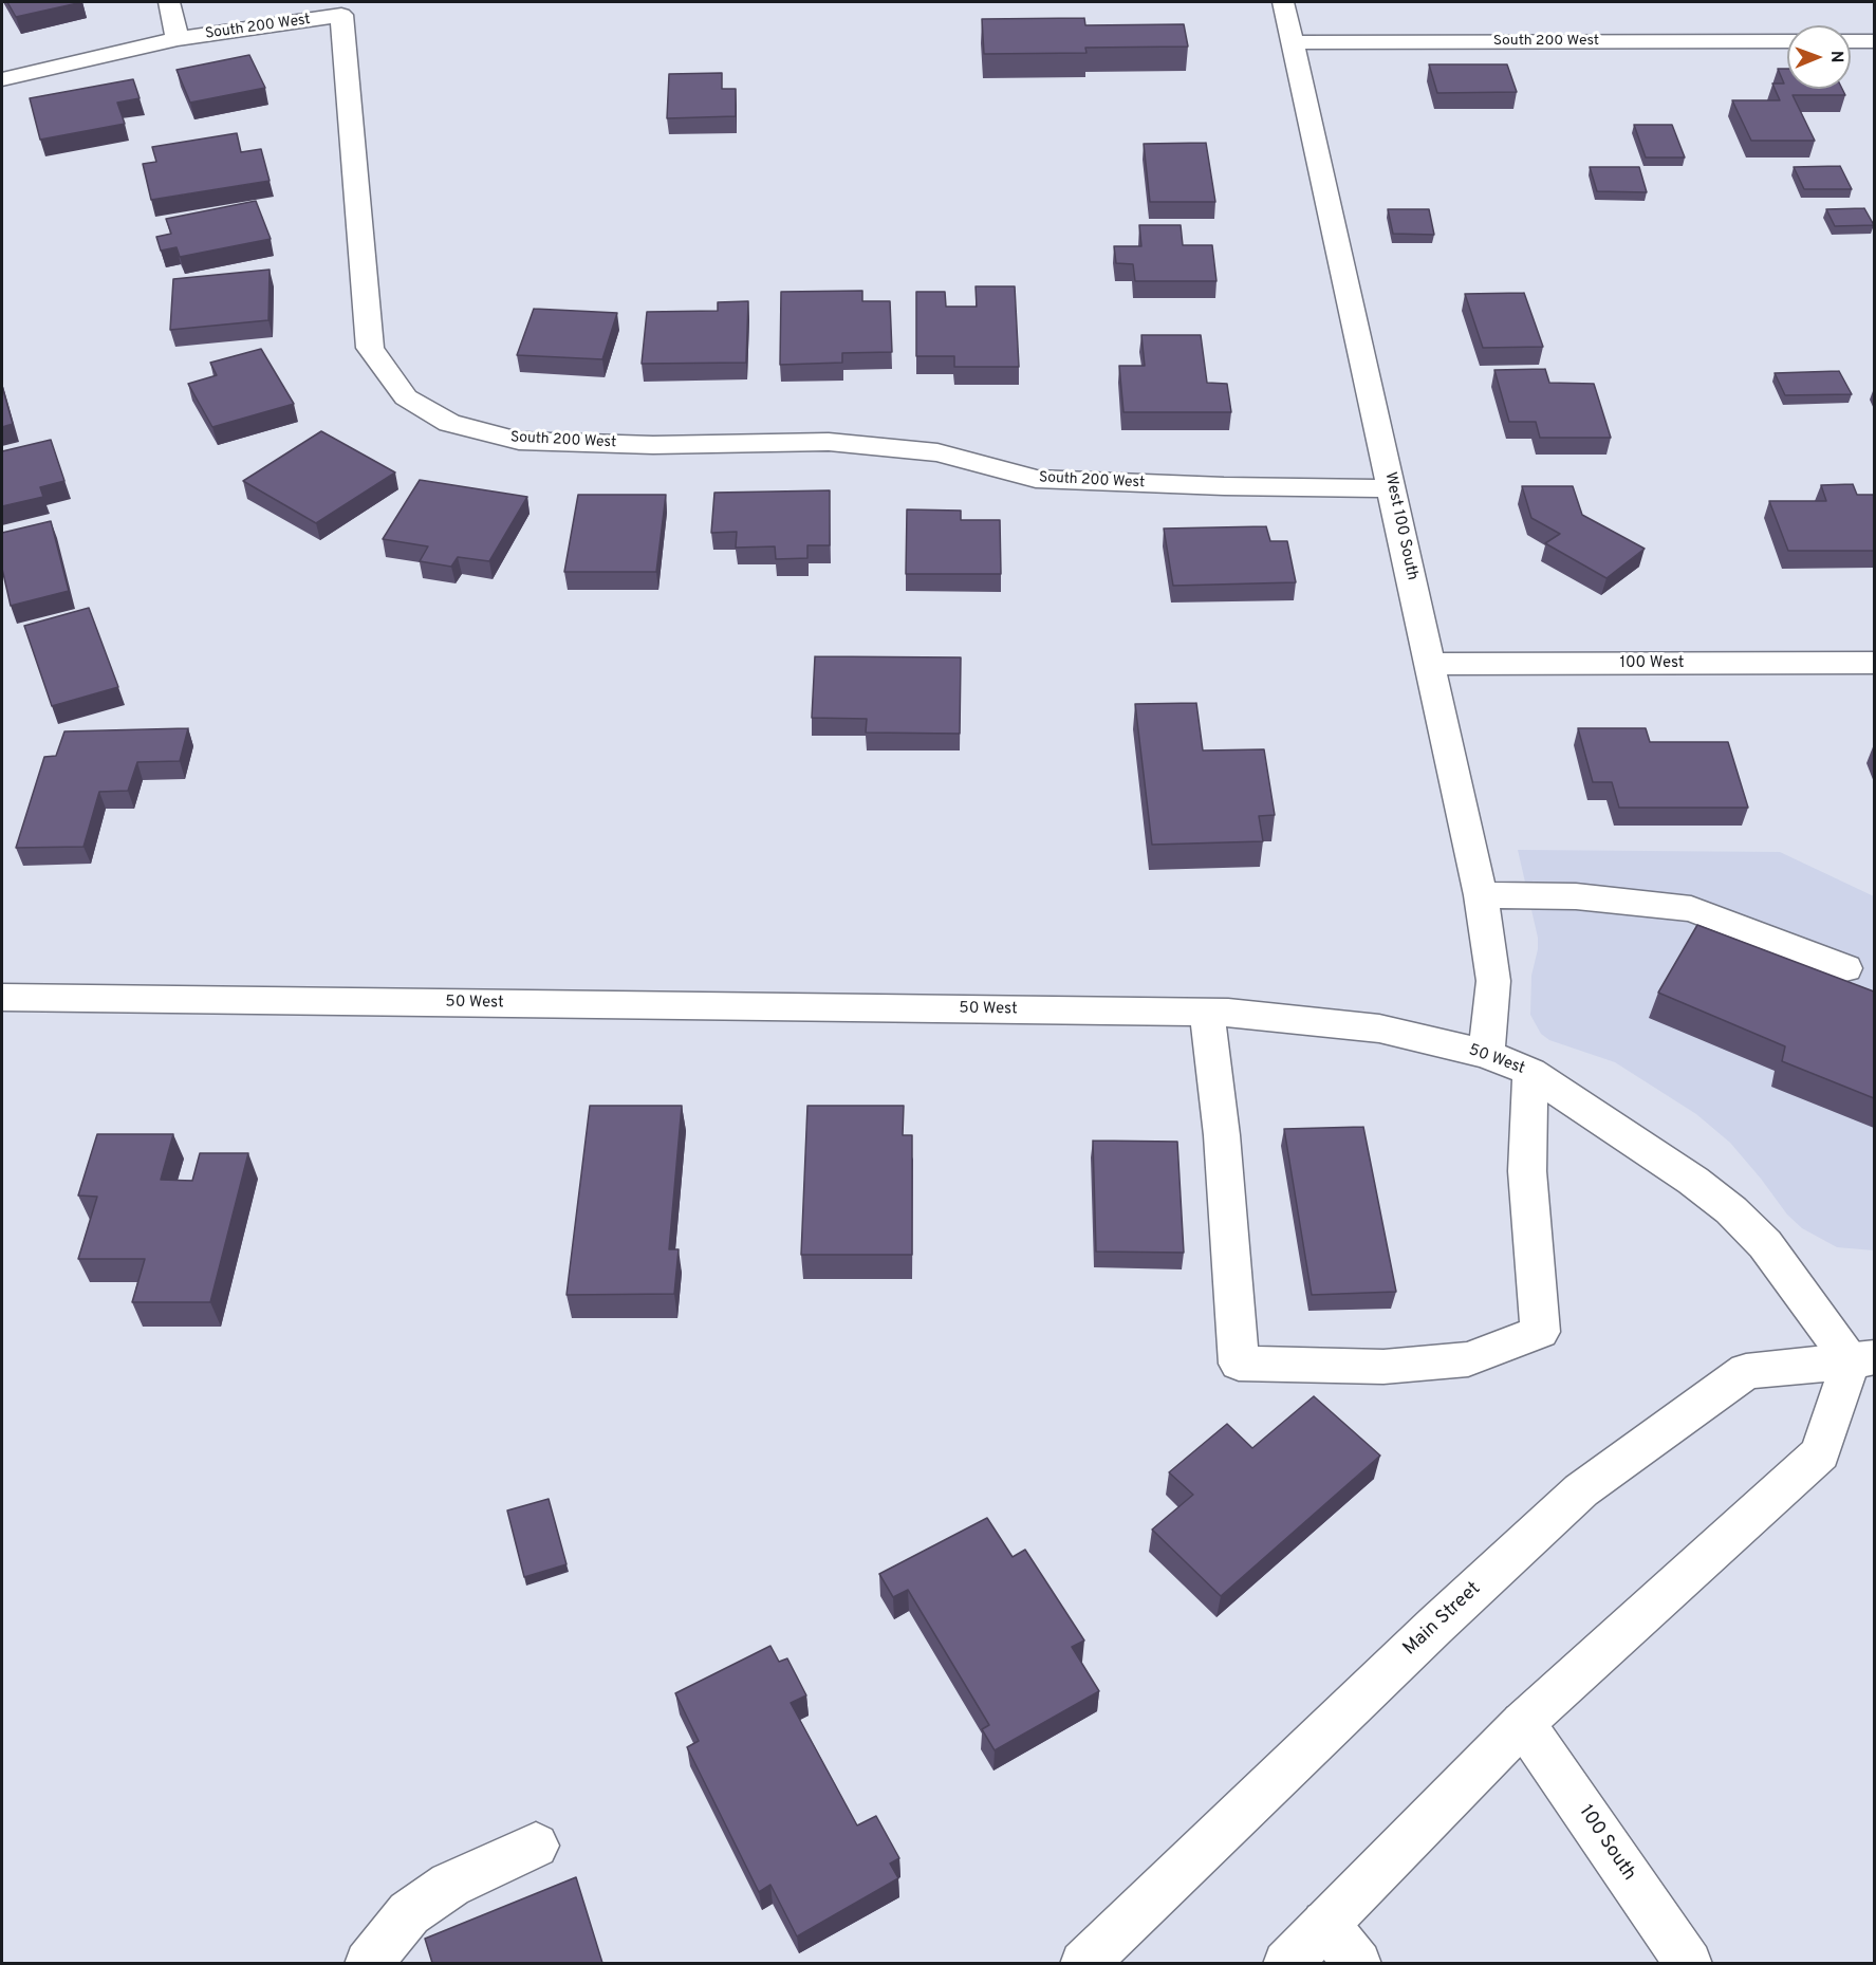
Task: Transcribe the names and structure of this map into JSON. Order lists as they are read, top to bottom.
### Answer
{
  "streets": {
    "street": [
      "South 200 West",
      "West 100 South",
      "100 West",
      "50 West",
      "Main Street",
      "100 South"
    ]
  },
  "crossings": [
    ["South 200 West", "West 100 South"],
    ["West 100 South", "100 West"],
    ["West 100 South", "50 West"],
    ["50 West", "Main Street"]
  ],
  "north": "right"
}
